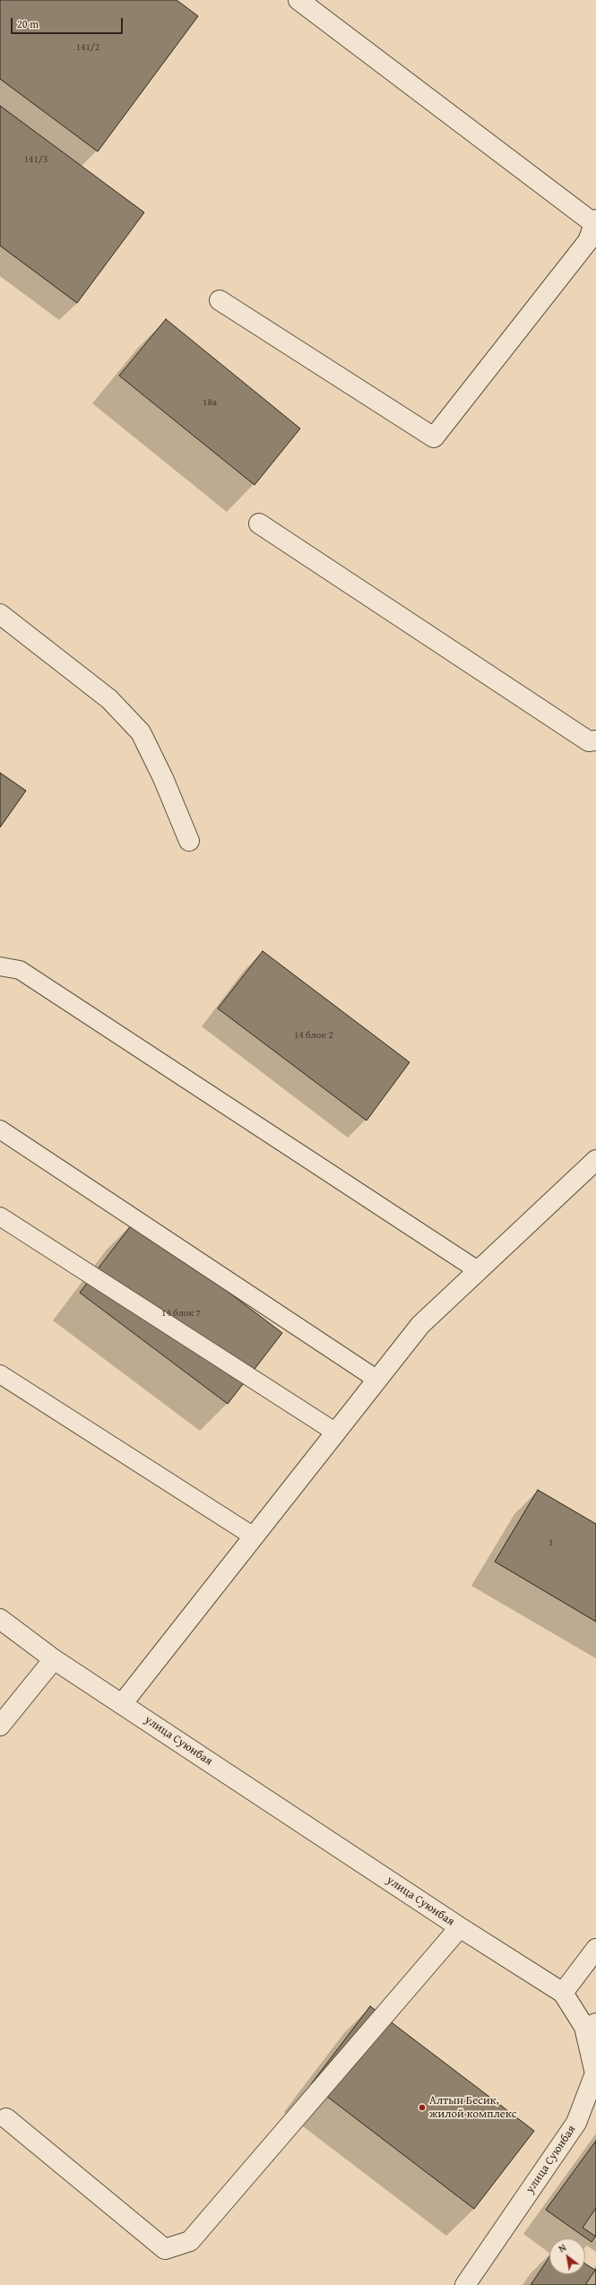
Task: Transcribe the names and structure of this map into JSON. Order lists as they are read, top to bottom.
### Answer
{
  "streets": {
    "street": ["улица Суюнбая"]
  },
  "places": ["Алтын Бесик, жилой комплекс"],
  "house_numbers": [
    "141/2",
    "141/3",
    "18а",
    "14 блок 2",
    "14 блок 7",
    "1"
  ],
  "scale_bar": "20 m",
  "north": "top left"
}
